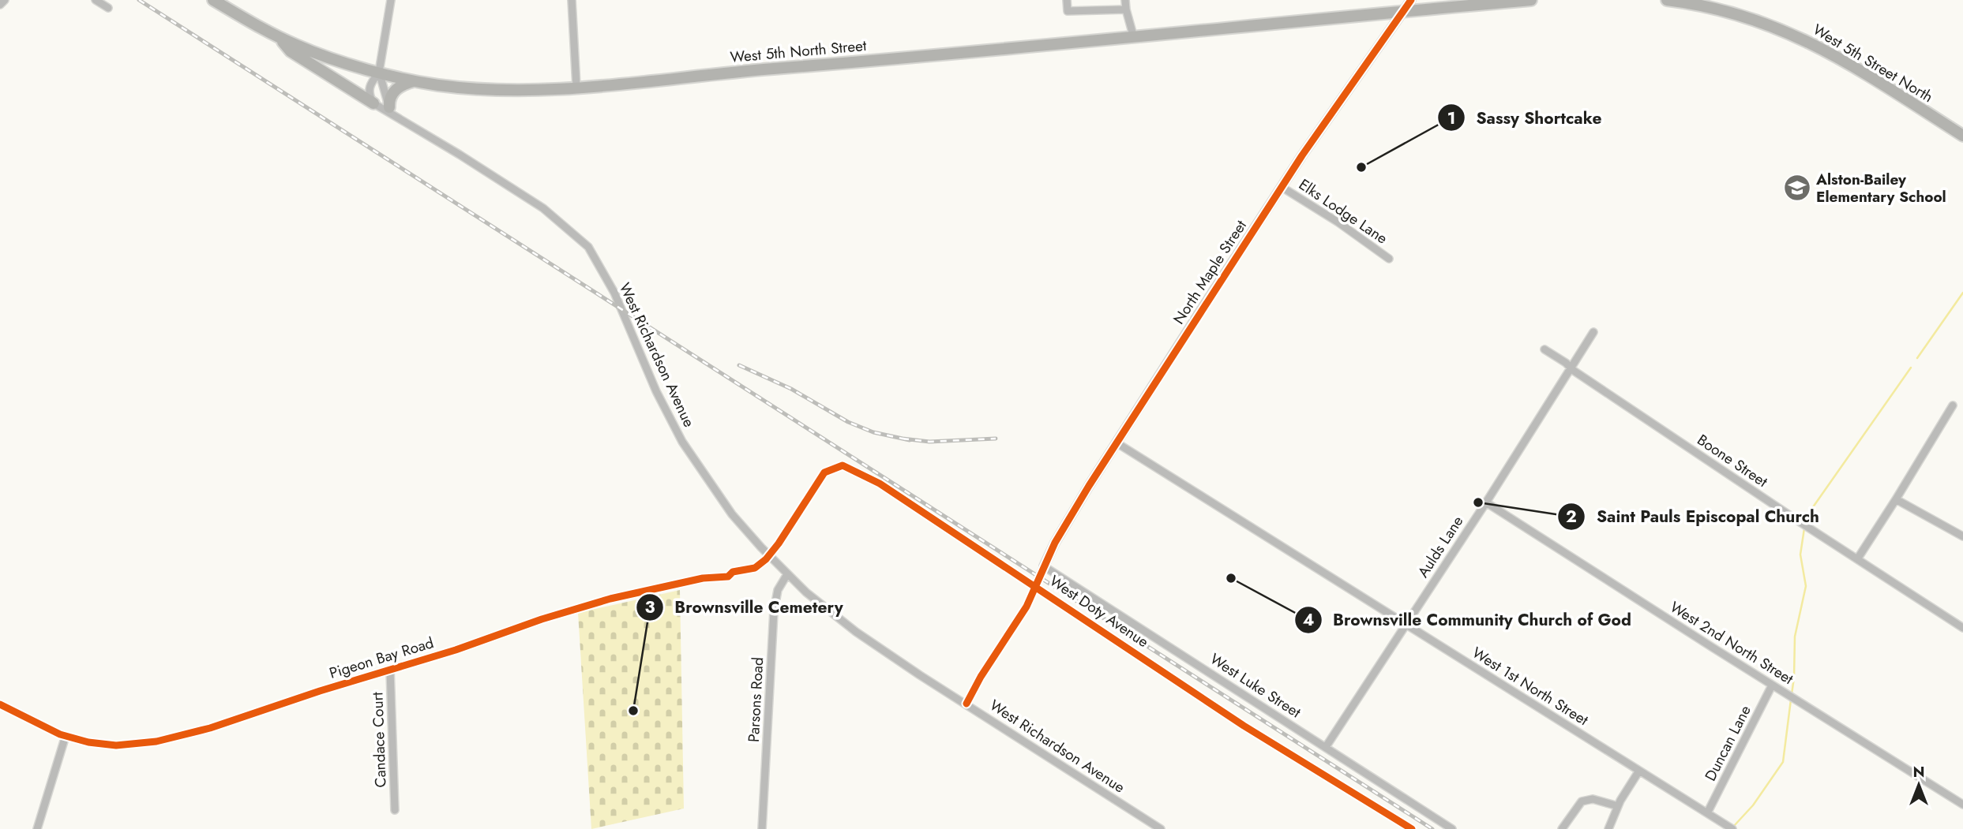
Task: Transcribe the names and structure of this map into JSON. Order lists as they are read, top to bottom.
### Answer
{
  "streets": {
    "main road": ["West 5th North Street", "West 5th Street North"],
    "street": [
      "Elks Lodge Lane",
      "North Maple Street",
      "West Richardson Avenue",
      "Boone Street",
      "Aulds Lane",
      "West Doty Avenue",
      "West 2nd North Street",
      "Pigeon Bay Road",
      "West Luke Street",
      "West 1st North Street",
      "Parsons Road",
      "Candace Court",
      "Duncan Lane"
    ]
  },
  "crossings": [
    ["West 5th North Street", "North Maple Street"],
    ["Elks Lodge Lane", "North Maple Street"],
    ["North Maple Street", "West Luke Street"],
    ["North Maple Street", "West 1st North Street"],
    ["West Richardson Avenue", "West Doty Avenue"],
    ["West Richardson Avenue", "Pigeon Bay Road"],
    ["West Richardson Avenue", "Parsons Road"],
    ["Boone Street", "Aulds Lane"],
    ["Aulds Lane", "West 2nd North Street"],
    ["Aulds Lane", "West Luke Street"],
    ["Aulds Lane", "West 1st North Street"],
    ["West Doty Avenue", "Pigeon Bay Road"],
    ["West 2nd North Street", "Duncan Lane"],
    ["Pigeon Bay Road", "Candace Court"],
    ["West 1st North Street", "Duncan Lane"]
  ],
  "places": {
    "other": [
      "Sassy Shortcake",
      "Saint Pauls Episcopal Church",
      "Brownsville Community Church of God",
      "Brownsville Cemetery"
    ],
    "school or university": ["Alston-Bailey Elementary School"]
  },
  "north": "top"
}
